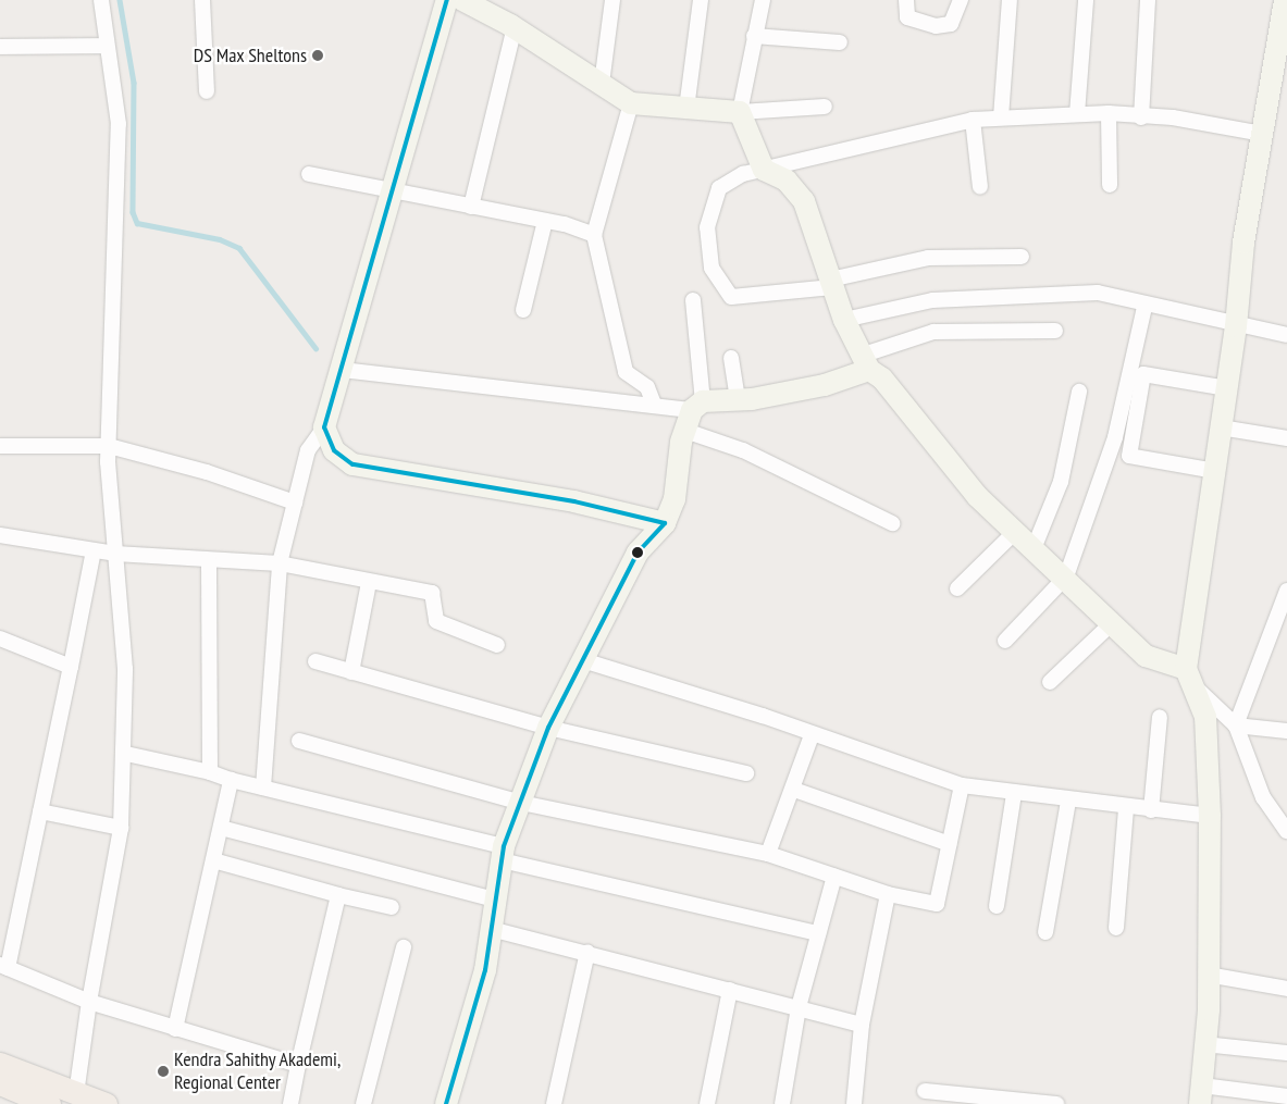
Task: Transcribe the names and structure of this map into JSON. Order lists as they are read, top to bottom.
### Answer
{
  "places": ["DS Max Sheltons", "Kendra Sahithy Akademi, Regional Center"]
}
